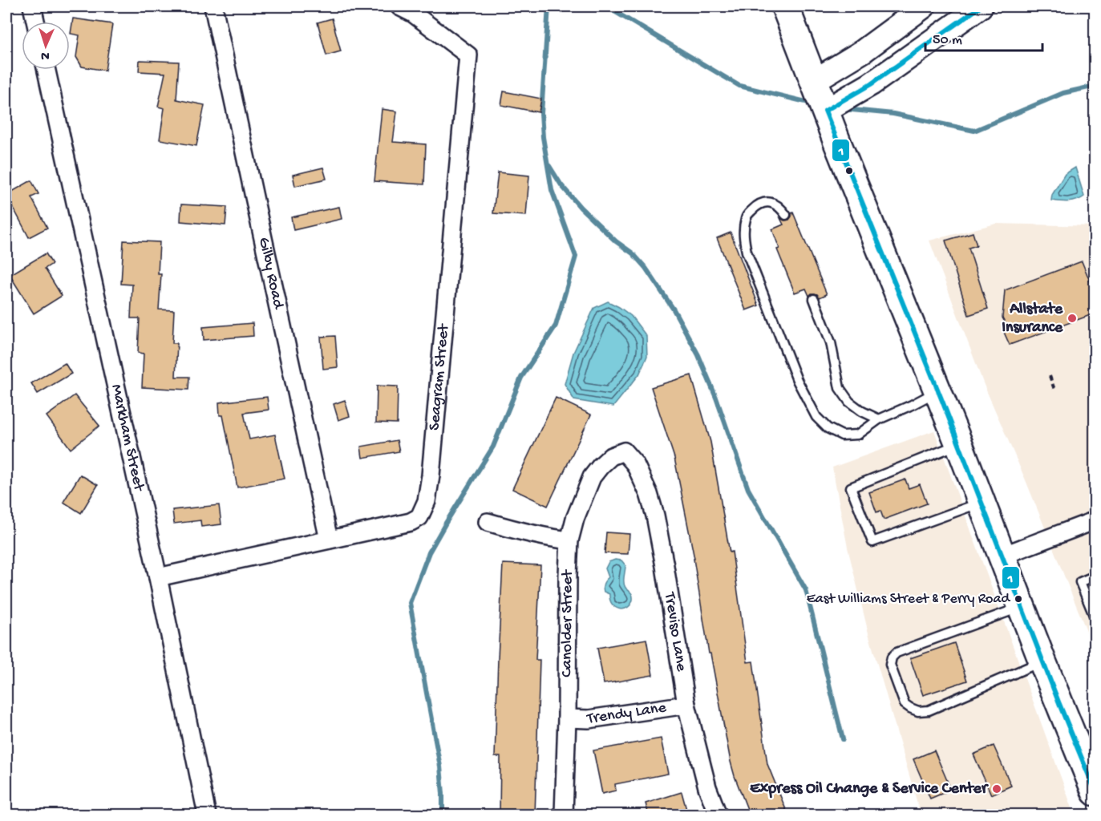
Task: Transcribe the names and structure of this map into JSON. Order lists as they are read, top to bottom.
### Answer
{
  "streets": {
    "street": [
      "Gilby Road",
      "Seagram Street",
      "Markham Street",
      "Canolder Street",
      "Treviso Lane",
      "Trendy Lane"
    ]
  },
  "crossings": [
    ["Gilby Road", "Seagram Street"],
    ["Seagram Street", "Markham Street"],
    ["Canolder Street", "Treviso Lane"],
    ["Canolder Street", "Trendy Lane"],
    ["Treviso Lane", "Trendy Lane"]
  ],
  "places": ["Allstate Insurance", "East Williams Street & Perry Road", "Express Oil Change & Service Center"],
  "lines": ["transit line 1"],
  "scale_bar": "50 m",
  "north": "bottom"
}
